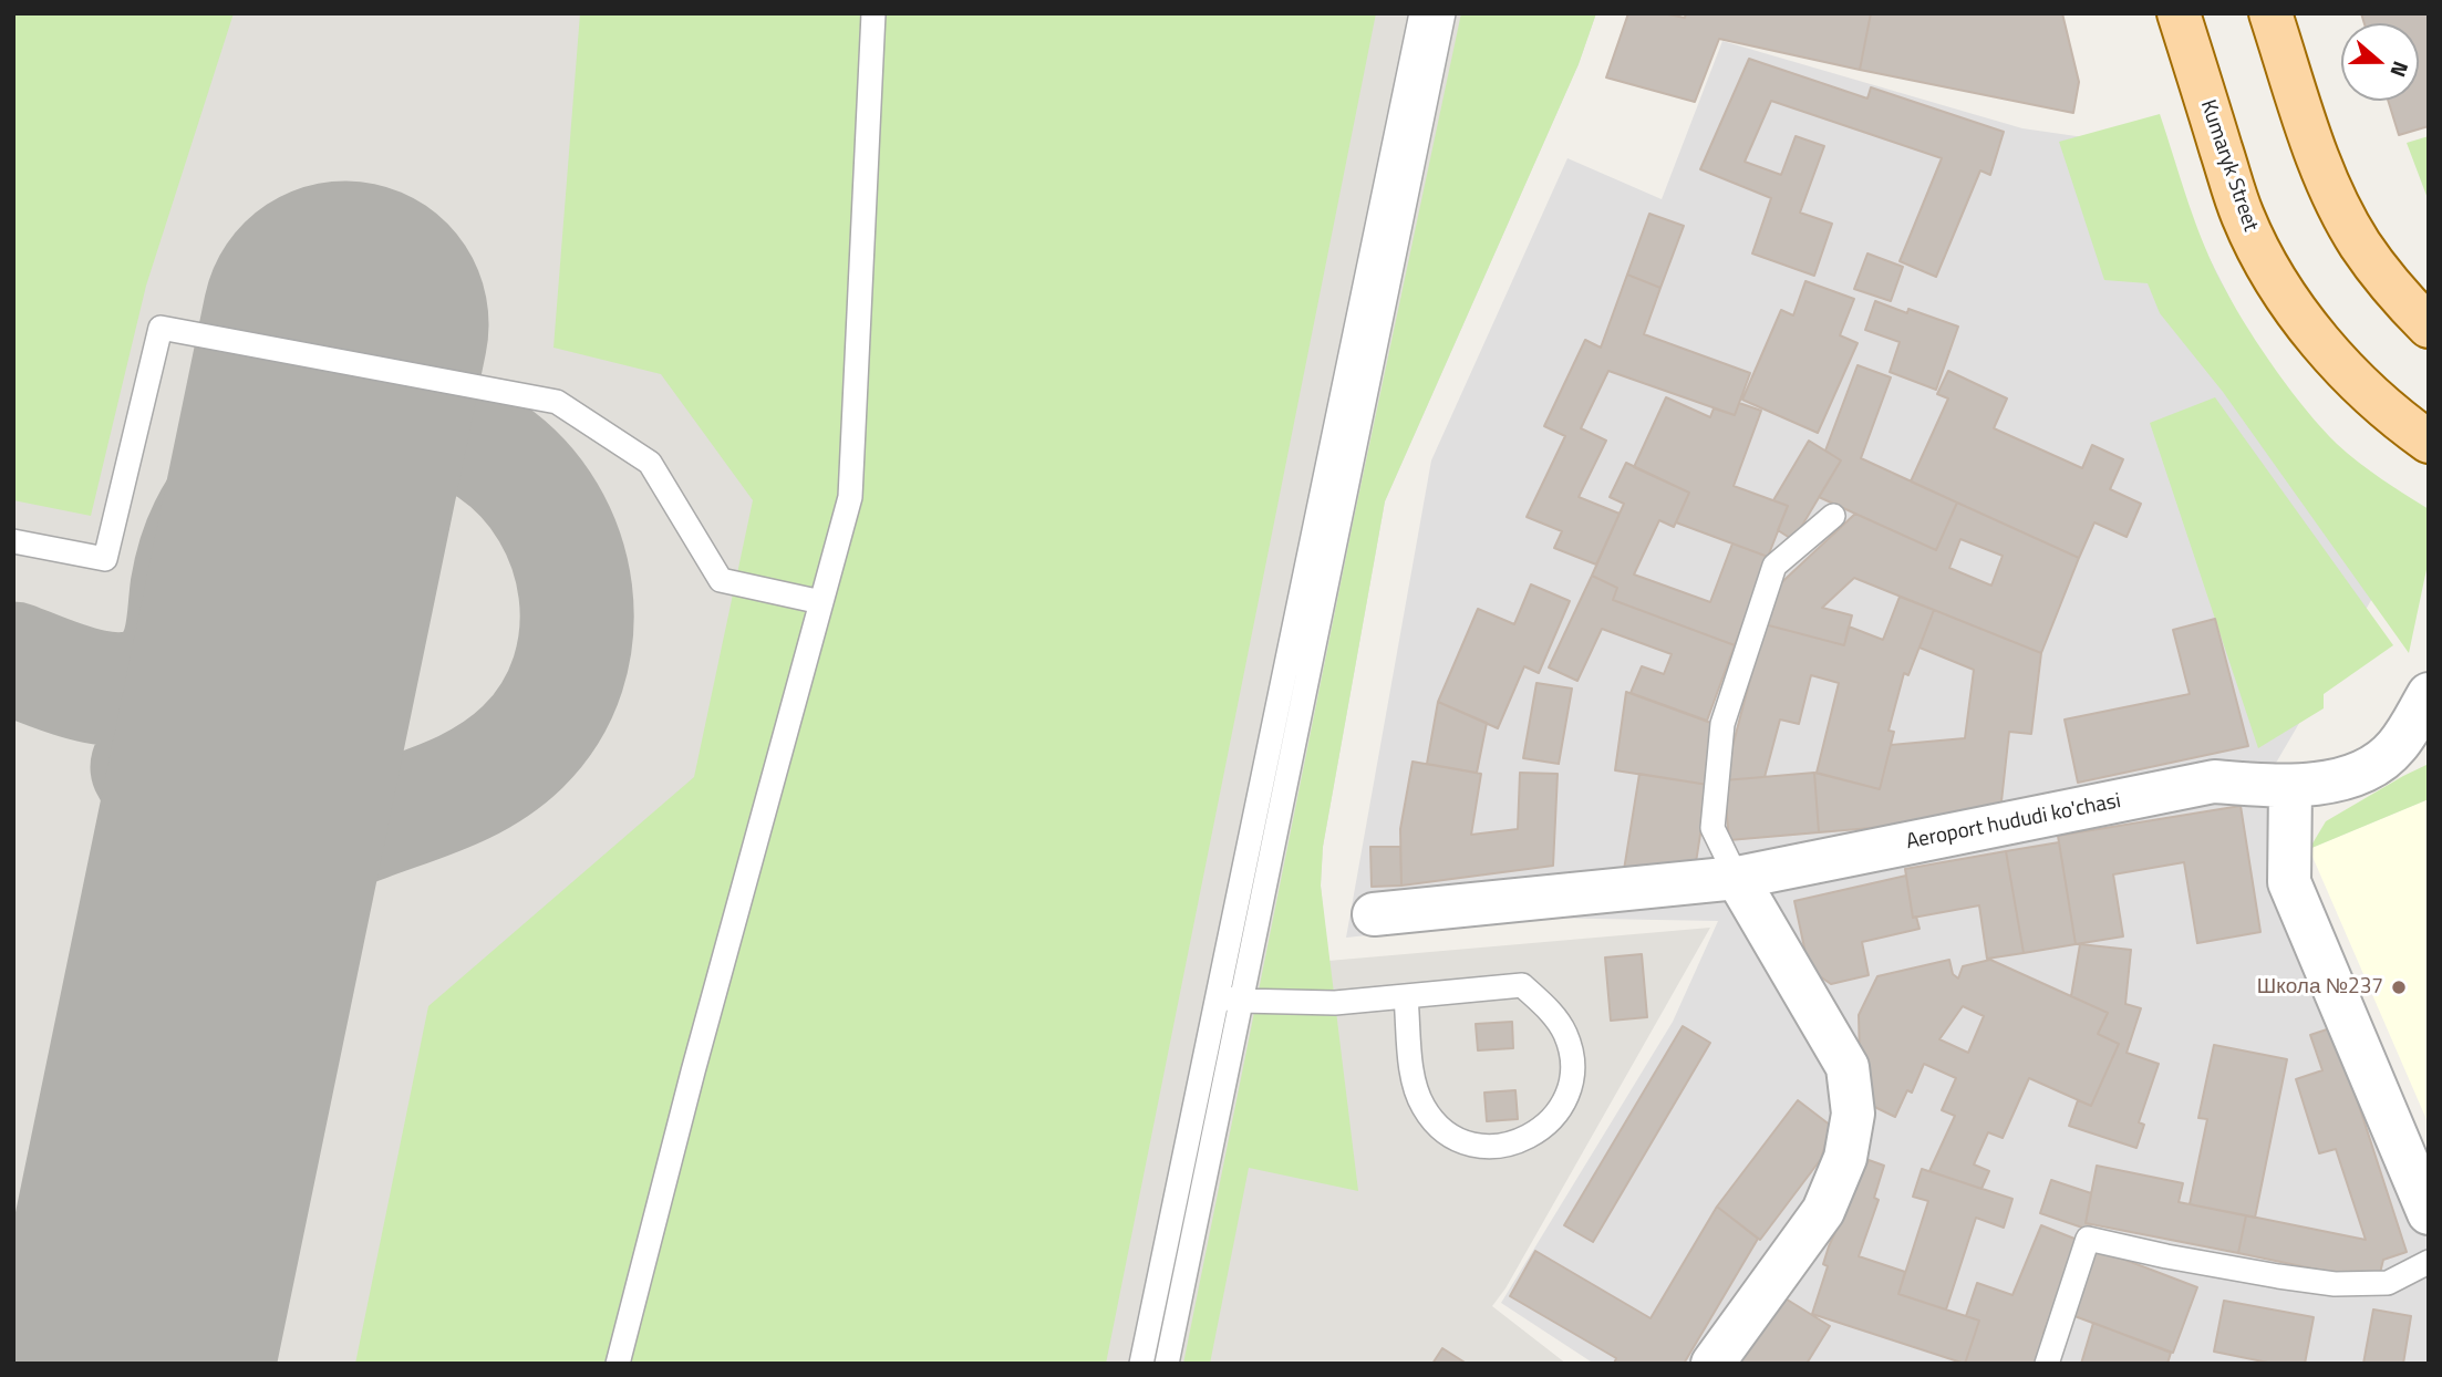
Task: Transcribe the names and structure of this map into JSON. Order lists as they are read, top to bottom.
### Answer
{
  "streets": {
    "main road": ["Kumaryk Street"],
    "street": ["Aeroport hududi ko'chasi"]
  },
  "places": ["Школа №237"],
  "north": "right"
}
